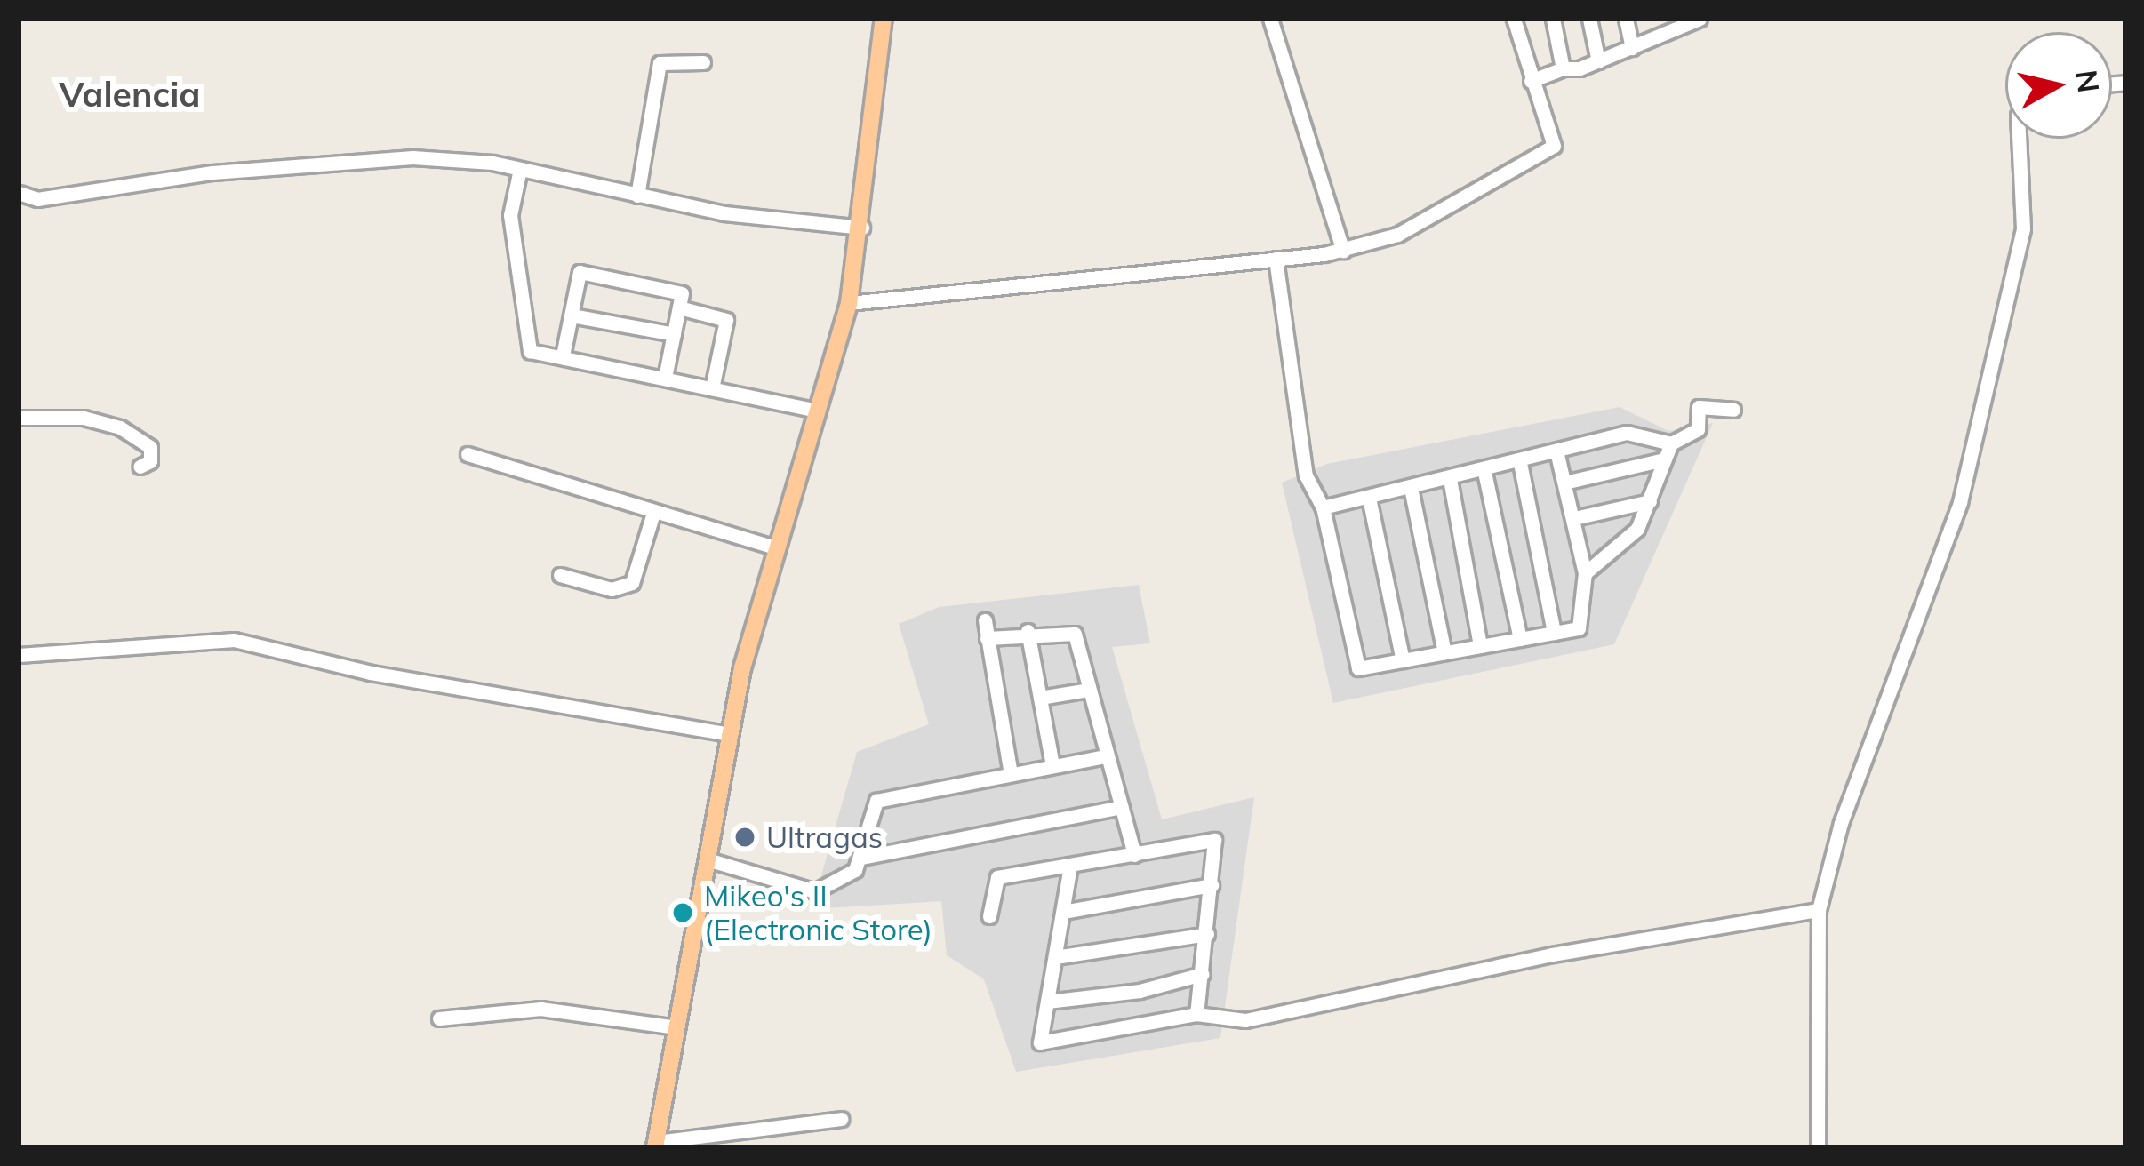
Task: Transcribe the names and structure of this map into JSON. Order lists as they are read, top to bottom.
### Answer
{
  "districts": ["Valencia"],
  "places": ["Ultragas", "Mikeo's II (Electronic Store)"],
  "north": "right"
}
